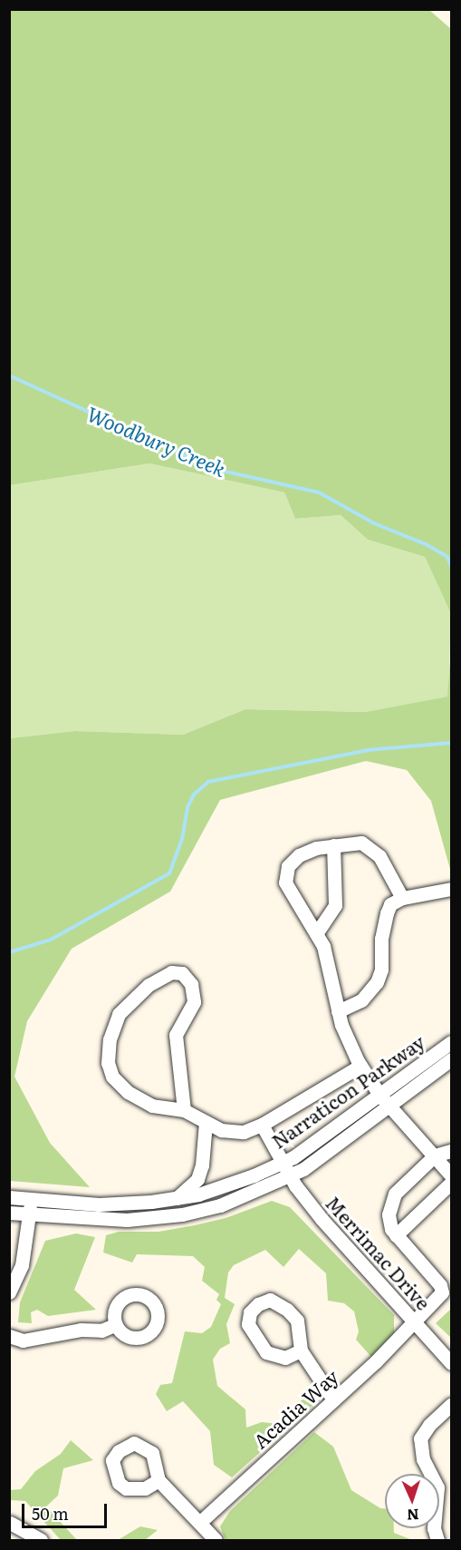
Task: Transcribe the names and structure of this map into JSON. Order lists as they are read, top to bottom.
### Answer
{
  "streets": {
    "street": ["Narraticon Parkway", "Merrimac Drive", "Acadia Way"]
  },
  "crossings": [
    ["Narraticon Parkway", "Merrimac Drive"],
    ["Merrimac Drive", "Acadia Way"]
  ],
  "water": ["Woodbury Creek"],
  "scale_bar": "50 m",
  "north": "bottom"
}
